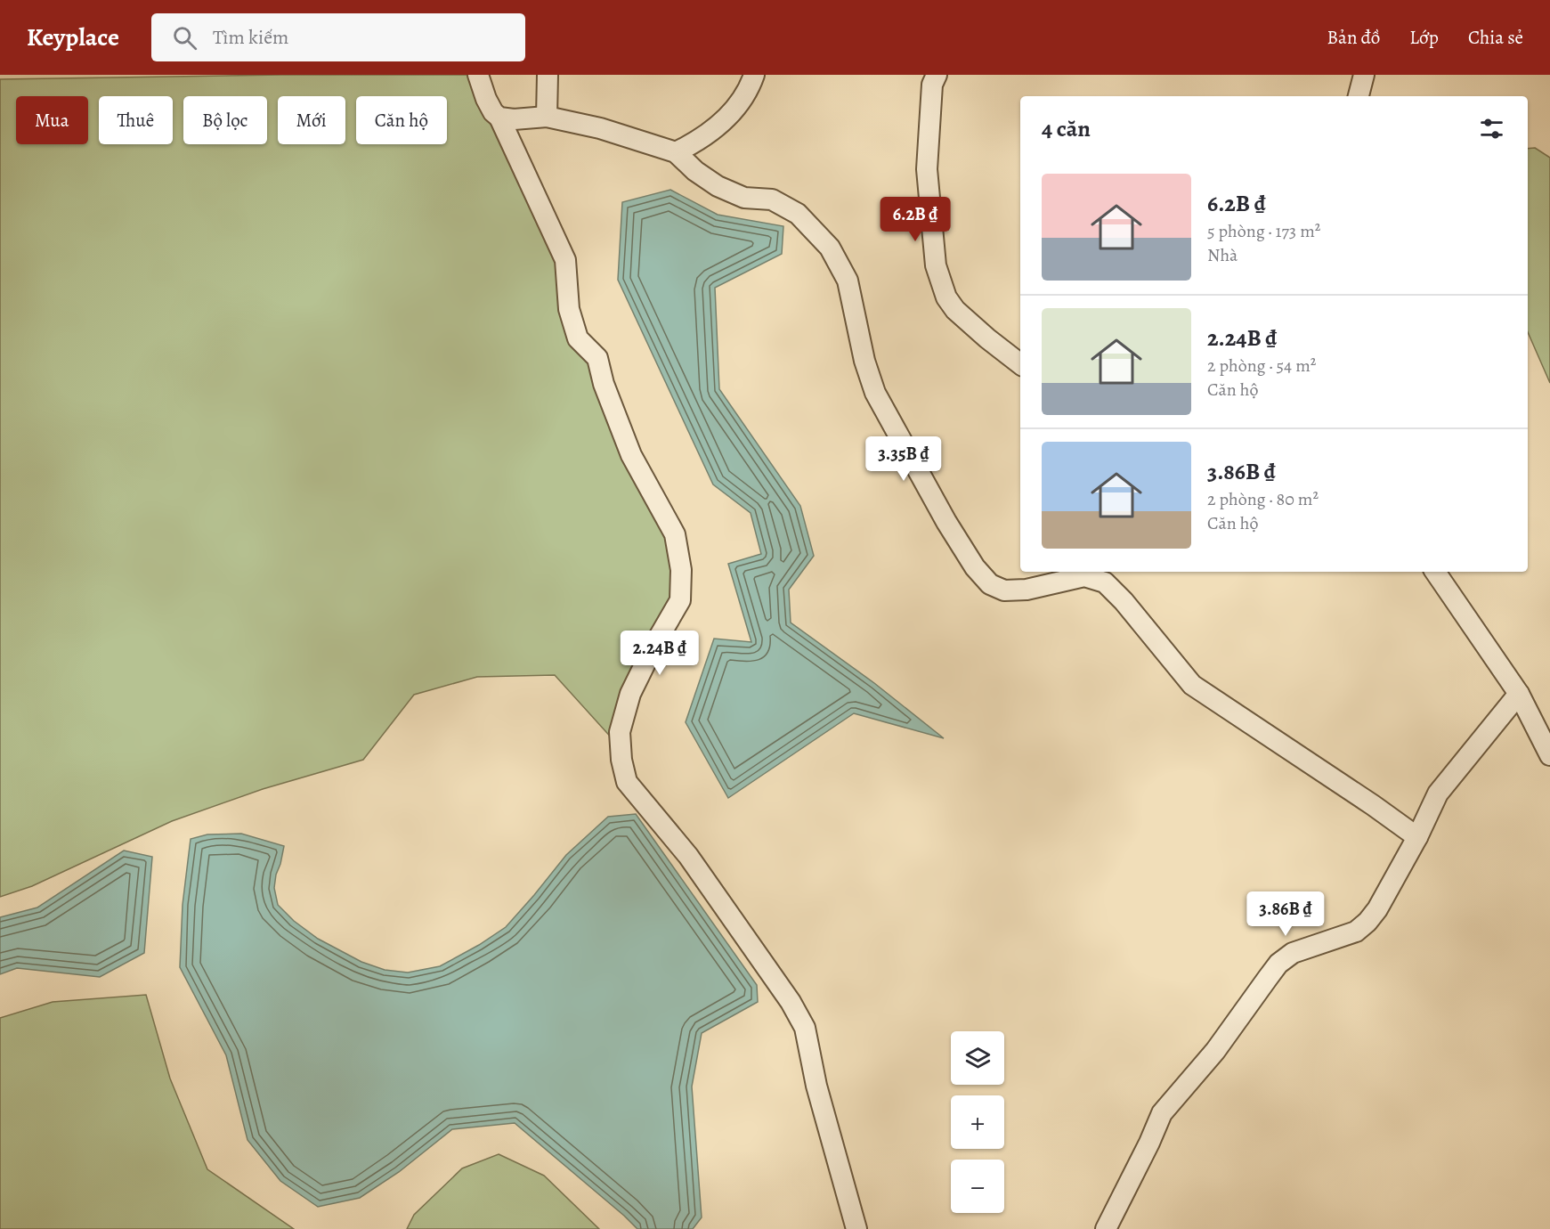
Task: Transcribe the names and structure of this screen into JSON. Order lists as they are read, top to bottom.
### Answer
{
  "page": {
    "header": "Keyplace",
    "search": "Tìm kiếm",
    "nav": ["Bản đồ", "Lớp", "Chia sẻ"],
    "chip": [
      "Mua",
      "Thuê",
      "Bộ lọc",
      "Mới",
      "Căn hộ"
    ],
    "heading": "4 căn",
    "list": [
      {
        "name": "6.2B ₫",
        "note": "5 phòng · 173 m² · Nhà"
      },
      {
        "name": "2.24B ₫",
        "note": "2 phòng · 54 m² · Căn hộ"
      },
      {
        "name": "3.86B ₫",
        "note": "2 phòng · 80 m² · Căn hộ"
      }
    ],
    "price": [
      "6.2B ₫",
      "3.35B ₫",
      "2.24B ₫",
      "3.86B ₫"
    ],
    "map_buttons": ["+", "−"]
  }
}
